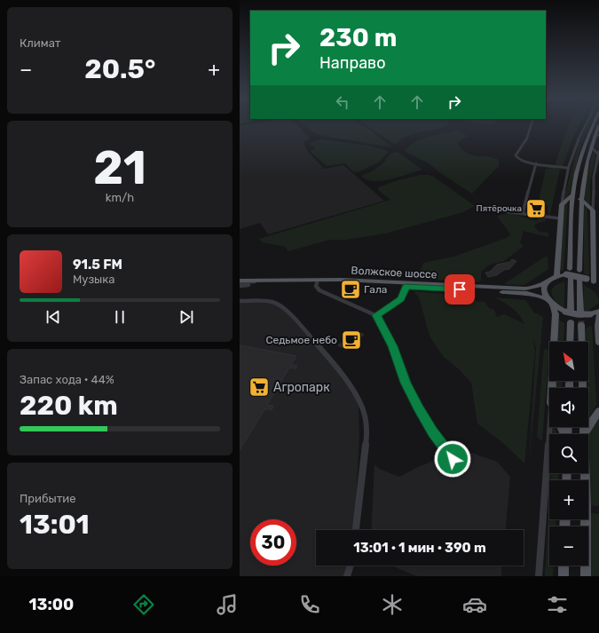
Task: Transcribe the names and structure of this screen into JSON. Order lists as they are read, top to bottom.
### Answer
{
  "streets": {
    "main road": ["Волжское шоссе"]
  },
  "places": {
    "supermarket": ["Пятёрочка", "Агропарк"],
    "cafe": ["Гала", "Седьмое небо"]
  },
  "north": "top left",
  "page": {
    "tile": [
      "Климат",
      ["21", "km/h"],
      ["Запас хода · 44%", "220 km"],
      ["Прибытие", "13:01"]
    ],
    "turn": ["230 m", "Направо"],
    "heat": ["−", "20.5°", "+"],
    "song": ["91.5 FM", "Музыка"],
    "map_buttons": ["+", "−"],
    "limit": "30",
    "trip": "13:01 · 1 мин · 390 m",
    "tabs": "13:00"
  }
}
